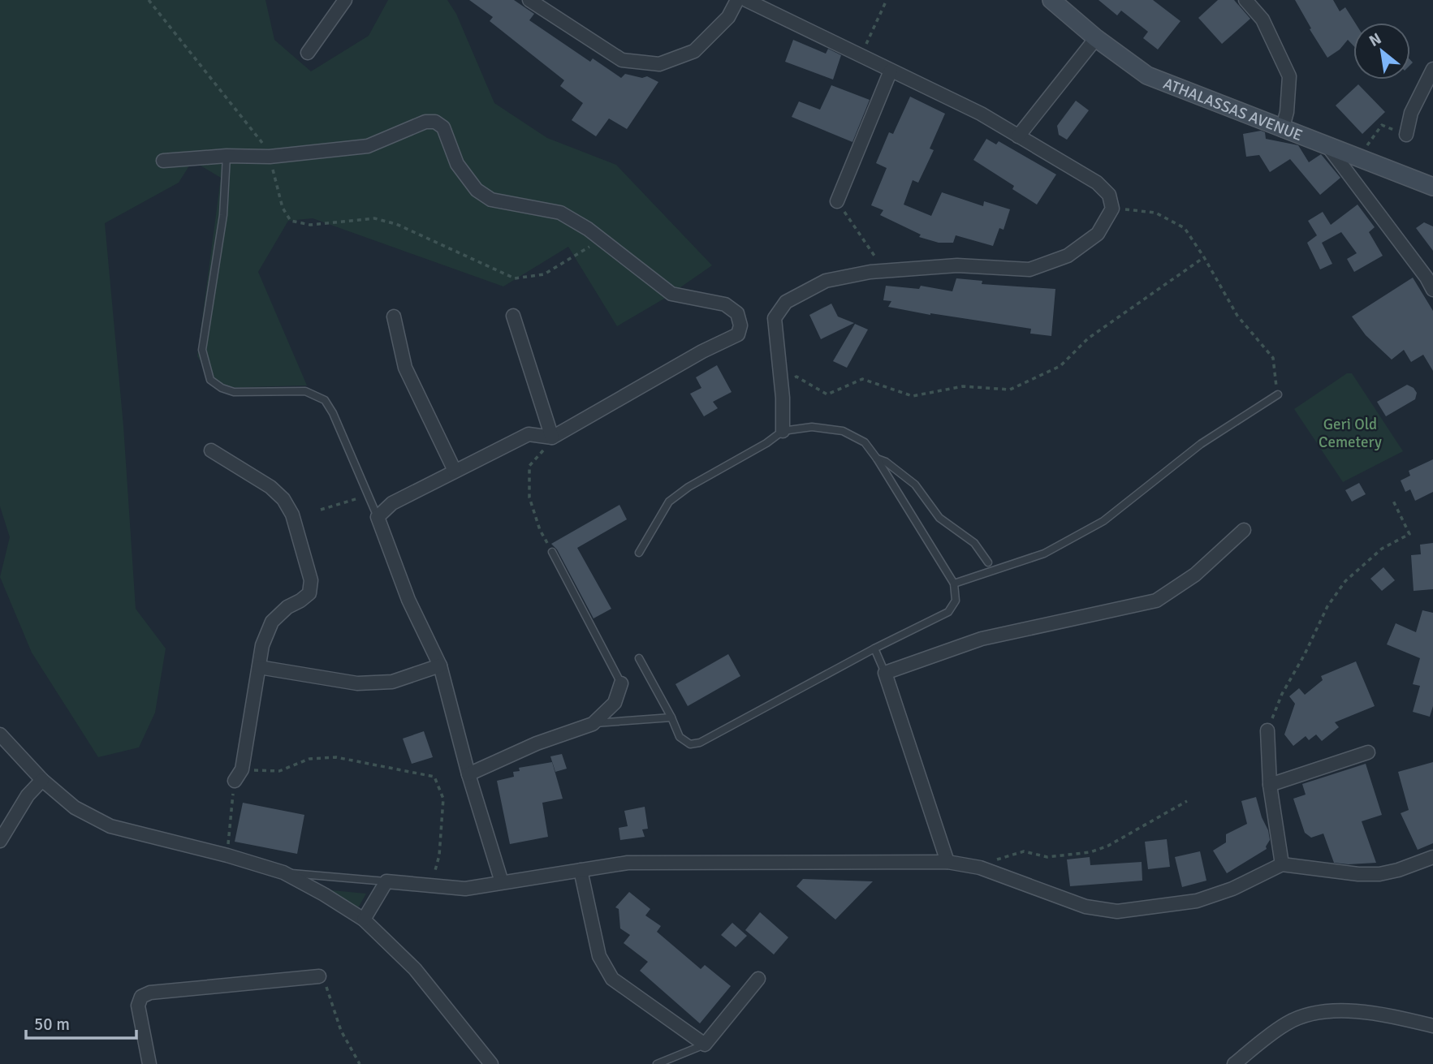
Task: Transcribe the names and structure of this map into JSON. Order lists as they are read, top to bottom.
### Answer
{
  "streets": {
    "main road": ["ATHALASSAS AVENUE"]
  },
  "parks": ["Geri Old Cemetery"],
  "scale_bar": "50 m",
  "north": "top left"
}
